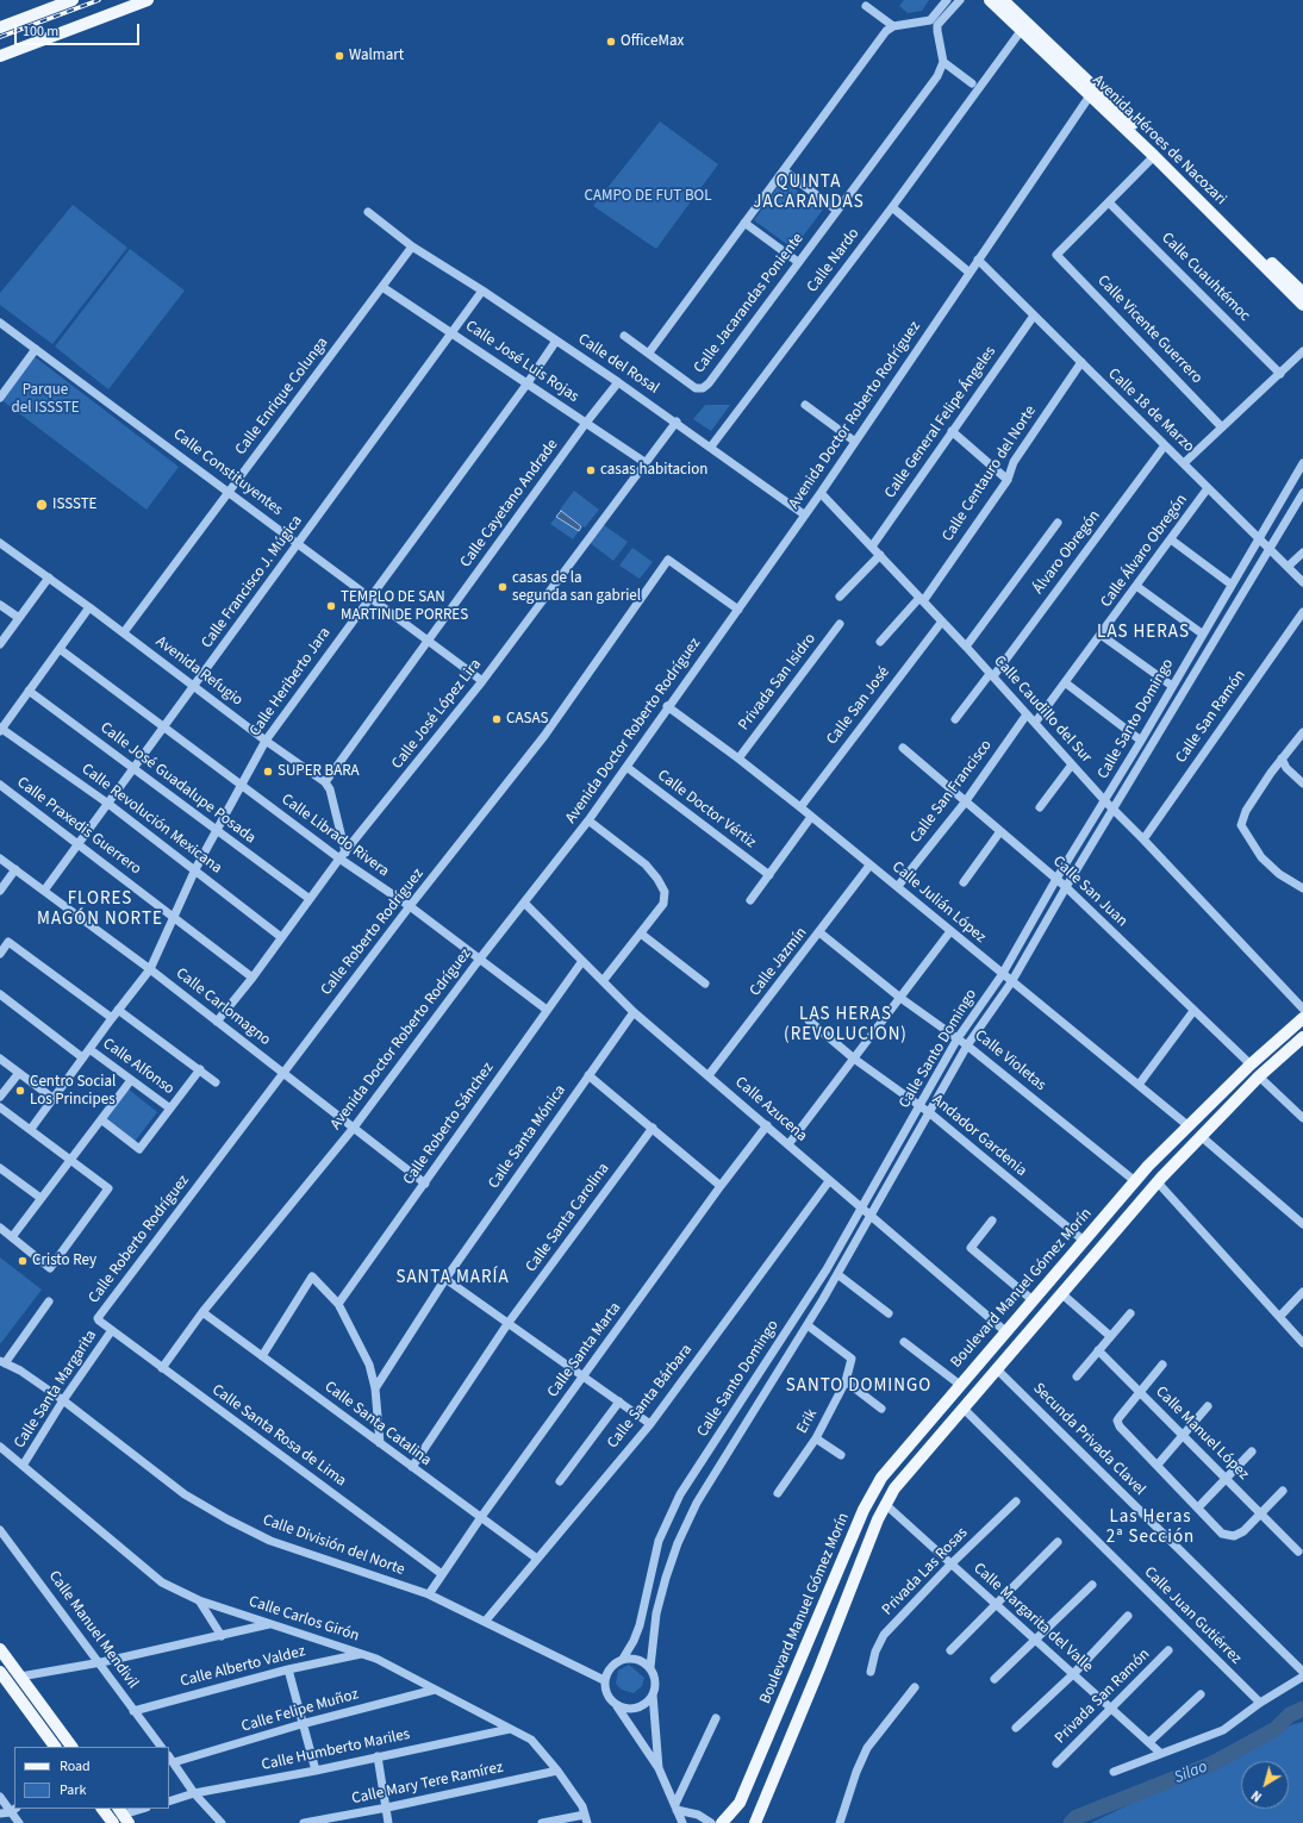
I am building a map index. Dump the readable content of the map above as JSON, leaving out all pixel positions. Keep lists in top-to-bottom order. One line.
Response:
{"streets":{"main road":["Avenida Héroes de Nacozari","Boulevard Manuel Gómez Morín"],"street":["Calle Nardo","Calle Cuauhtémoc","Calle Jacarandas Poniente","Calle Vicente Guerrero","Calle José Luis Rojas","Calle del Rosal","Calle Enrique Colunga","Calle 18 de Marzo","Avenida Doctor Roberto Rodríguez","Calle General Felipe Ángeles","Calle Constituyentes","Calle Centauro del Norte","Calle Cayetano Andrade","Calle Álvaro Obregón","Álvaro Obregón","Calle Francisco J. Múgica","Avenida Refugio","Calle Heriberto Jara","Privada San Isidro","Calle San José","Calle Caudillo del Sur","Calle José López Lira","Calle San Ramón","Calle Santo Domingo","Calle José Guadalupe Posada","Calle San Francisco","Calle Doctor Vértiz","Calle Revolución Mexicana","Calle Praxedis Guerrero","Calle Librado Rivera","Calle San Juan","Calle Julián López","Calle Roberto Rodríguez","Calle Jazmín","Calle Carlomagno","Calle Violetas","Calle Alfonso","Calle Azucena","Calle Roberto Sánchez","Andador Gardenia","Calle Santa Mónica","Calle Santa Carolina","Calle Santa Marta","Calle Santa Margarita","Calle Santa Bárbara","Erik","Calle Santa Catalina","Calle Manuel López","Calle Santa Rosa de Lima","Secunda Privada Clavel","Calle División del Norte","Privada Las Rosas","Calle Juan Gutiérrez","Calle Margarita del Valle","Calle Carlos Girón","Calle Manuel Mendivil","Calle Alberto Valdez","Privada San Ramón","Calle Felipe Muñoz","Calle Humberto Mariles","Calle Mary Tere Ramírez"]},"crossings":[["Avenida Héroes de Nacozari","Calle Nardo"],["Avenida Héroes de Nacozari","Avenida Doctor Roberto Rodríguez"],["Calle Nardo","Calle del Rosal"],["Calle Cuauhtémoc","Calle Vicente Guerrero"],["Calle José Luis Rojas","Calle Enrique Colunga"],["Calle José Luis Rojas","Calle Cayetano Andrade"],["Calle José Luis Rojas","Calle Francisco J. Múgica"],["Calle José Luis Rojas","Calle Heriberto Jara"],["Calle José Luis Rojas","Calle José López Lira"],["Calle del Rosal","Calle Enrique Colunga"],["Calle del Rosal","Avenida Doctor Roberto Rodríguez"],["Calle del Rosal","Calle Cayetano Andrade"],["Calle del Rosal","Calle Francisco J. Múgica"],["Calle del Rosal","Calle Heriberto Jara"],["Calle del Rosal","Calle José López Lira"],["Calle Enrique Colunga","Calle Constituyentes"],["Calle Enrique Colunga","Avenida Refugio"],["Calle 18 de Marzo","Avenida Doctor Roberto Rodríguez"],["Calle 18 de Marzo","Calle General Felipe Ángeles"],["Calle 18 de Marzo","Calle Centauro del Norte"],["Calle 18 de Marzo","Calle Álvaro Obregón"],["Calle 18 de Marzo","Álvaro Obregón"],["Calle 18 de Marzo","Calle Santo Domingo"],["Avenida Doctor Roberto Rodríguez","Calle Caudillo del Sur"],["Avenida Doctor Roberto Rodríguez","Calle Doctor Vértiz"],["Avenida Doctor Roberto Rodríguez","Calle Librado Rivera"],["Avenida Doctor Roberto Rodríguez","Calle Julián López"],["Avenida Doctor Roberto Rodríguez","Calle Roberto Rodríguez"],["Avenida Doctor Roberto Rodríguez","Calle Carlomagno"],["Avenida Doctor Roberto Rodríguez","Calle Azucena"],["Avenida Doctor Roberto Rodríguez","Calle Santa Catalina"],["Avenida Doctor Roberto Rodríguez","Calle Santa Rosa de Lima"],["Calle General Felipe Ángeles","Calle Caudillo del Sur"],["Calle Constituyentes","Calle Cayetano Andrade"],["Calle Constituyentes","Calle Francisco J. Múgica"],["Calle Constituyentes","Calle Heriberto Jara"],["Calle Constituyentes","Calle José López Lira"],["Calle Centauro del Norte","Calle Caudillo del Sur"],["Calle Cayetano Andrade","Avenida Refugio"],["Calle Álvaro Obregón","Calle Caudillo del Sur"],["Álvaro Obregón","Calle Caudillo del Sur"],["Calle Francisco J. Múgica","Avenida Refugio"],["Calle Francisco J. Múgica","Calle José Guadalupe Posada"],["Calle Francisco J. Múgica","Calle Revolución Mexicana"],["Calle Francisco J. Múgica","Calle Praxedis Guerrero"],["Calle Francisco J. Múgica","Calle Librado Rivera"],["Calle Francisco J. Múgica","Calle Carlomagno"],["Avenida Refugio","Calle Heriberto Jara"],["Calle Heriberto Jara","Calle José Guadalupe Posada"],["Calle Heriberto Jara","Calle Revolución Mexicana"],["Calle Heriberto Jara","Calle Praxedis Guerrero"],["Calle Heriberto Jara","Calle Librado Rivera"],["Calle Heriberto Jara","Calle Carlomagno"],["Calle Heriberto Jara","Calle Alfonso"],["Privada San Isidro","Calle Julián López"],["Calle San José","Calle Caudillo del Sur"],["Calle San José","Calle Julián López"],["Calle Caudillo del Sur","Calle San Ramón"],["Calle Caudillo del Sur","Calle Santo Domingo"],["Calle Caudillo del Sur","Calle San Francisco"],["Calle José López Lira","Calle José Guadalupe Posada"],["Calle José López Lira","Calle Revolución Mexicana"],["Calle José López Lira","Calle Praxedis Guerrero"],["Calle José López Lira","Calle Librado Rivera"],["Calle José López Lira","Calle Carlomagno"],["Calle Santo Domingo","Calle San Juan"],["Calle Santo Domingo","Calle Julián López"],["Calle Santo Domingo","Calle Violetas"],["Calle Santo Domingo","Calle Azucena"],["Calle Santo Domingo","Andador Gardenia"],["Calle Santo Domingo","Erik"],["Calle Santo Domingo","Calle División del Norte"],["Calle San Francisco","Calle San Juan"],["Calle San Francisco","Calle Julián López"],["Calle Librado Rivera","Calle Roberto Rodríguez"],["Calle Librado Rivera","Calle Roberto Sánchez"],["Calle San Juan","Boulevard Manuel Gómez Morín"],["Calle Julián López","Calle Jazmín"],["Calle Julián López","Boulevard Manuel Gómez Morín"],["Calle Roberto Rodríguez","Calle Carlomagno"],["Calle Roberto Rodríguez","Calle Santa Rosa de Lima"],["Calle Jazmín","Calle Violetas"],["Calle Jazmín","Calle Azucena"],["Calle Carlomagno","Calle Roberto Sánchez"],["Calle Violetas","Boulevard Manuel Gómez Morín"],["Calle Azucena","Calle Roberto Sánchez"],["Calle Azucena","Calle Santa Mónica"],["Calle Azucena","Boulevard Manuel Gómez Morín"],["Calle Azucena","Calle Santa Marta"],["Calle Azucena","Calle Santa Bárbara"],["Andador Gardenia","Boulevard Manuel Gómez Morín"],["Calle Santa Carolina","Calle Santa Catalina"],["Boulevard Manuel Gómez Morín","Secunda Privada Clavel"],["Boulevard Manuel Gómez Morín","Calle Juan Gutiérrez"],["Boulevard Manuel Gómez Morín","Calle Margarita del Valle"],["Calle Santa Marta","Calle Santa Catalina"],["Calle Santa Marta","Calle Santa Rosa de Lima"],["Calle Santa Marta","Calle División del Norte"],["Calle Santa Margarita","Calle Santa Rosa de Lima"],["Calle Santa Margarita","Calle División del Norte"],["Calle Santa Margarita","Calle Carlos Girón"],["Calle Santa Bárbara","Calle Santa Catalina"],["Calle Santa Bárbara","Calle División del Norte"],["Privada Las Rosas","Calle Margarita del Valle"],["Calle Margarita del Valle","Privada San Ramón"],["Calle Carlos Girón","Calle Alberto Valdez"],["Calle Carlos Girón","Calle Felipe Muñoz"],["Calle Carlos Girón","Calle Humberto Mariles"],["Calle Carlos Girón","Calle Mary Tere Ramírez"],["Calle Manuel Mendivil","Calle Alberto Valdez"]],"districts":["QUINTA JACARANDAS","LAS HERAS","FLORES MAGÓN NORTE","LAS HERAS (REVOLUCION)","SANTA MARÍA","SANTO DOMINGO","Las Heras 2ª Sección"],"water":["Silao"],"parks":["CAMPO DE FUT BOL","Parque del ISSSTE"],"places":["OfficeMax","Walmart","casas habitacion","ISSSTE","casas de la segunda san gabriel","TEMPLO DE SAN MARTIN DE PORRES","CASAS","SUPER BARA","Centro Social Los Principes","Cristo Rey"],"legend":["Road","Park"],"scale_bar":"100 m","north":"bottom left"}
